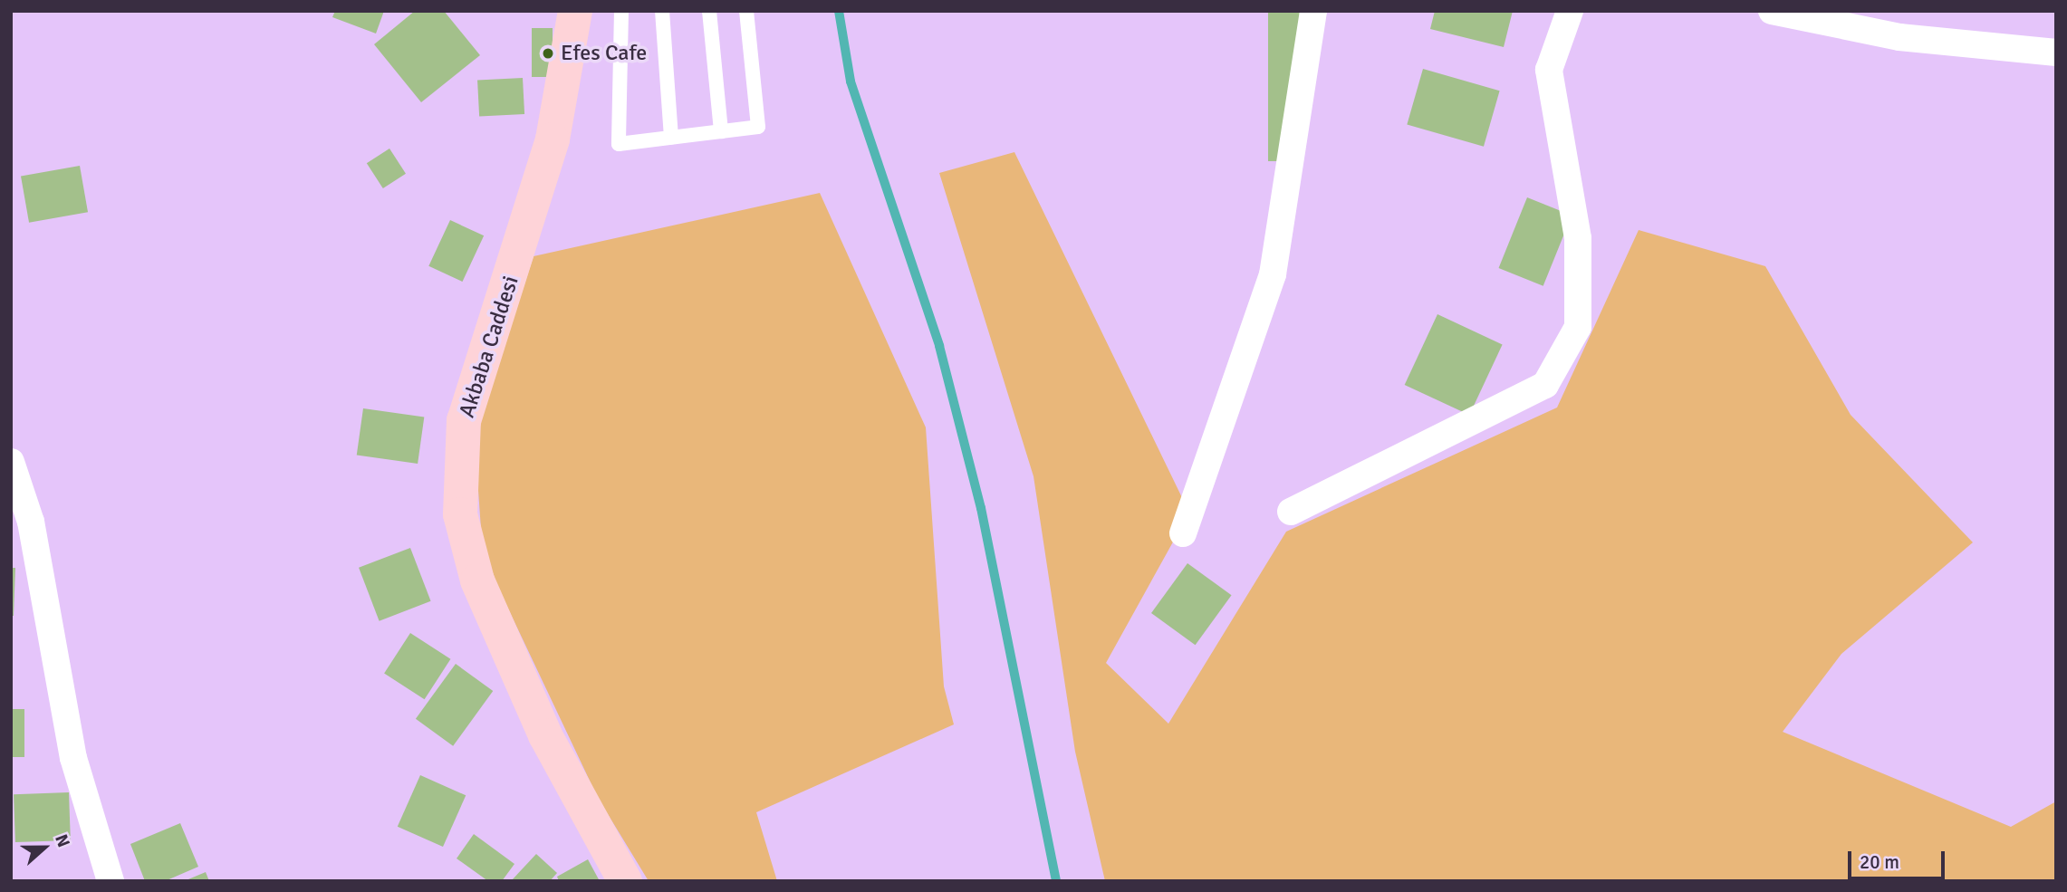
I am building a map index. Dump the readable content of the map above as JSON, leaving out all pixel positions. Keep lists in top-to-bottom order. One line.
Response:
{"streets":{"main road":["Akbaba Caddesi"]},"places":["Efes Cafe"],"scale_bar":"20 m","north":"right"}
